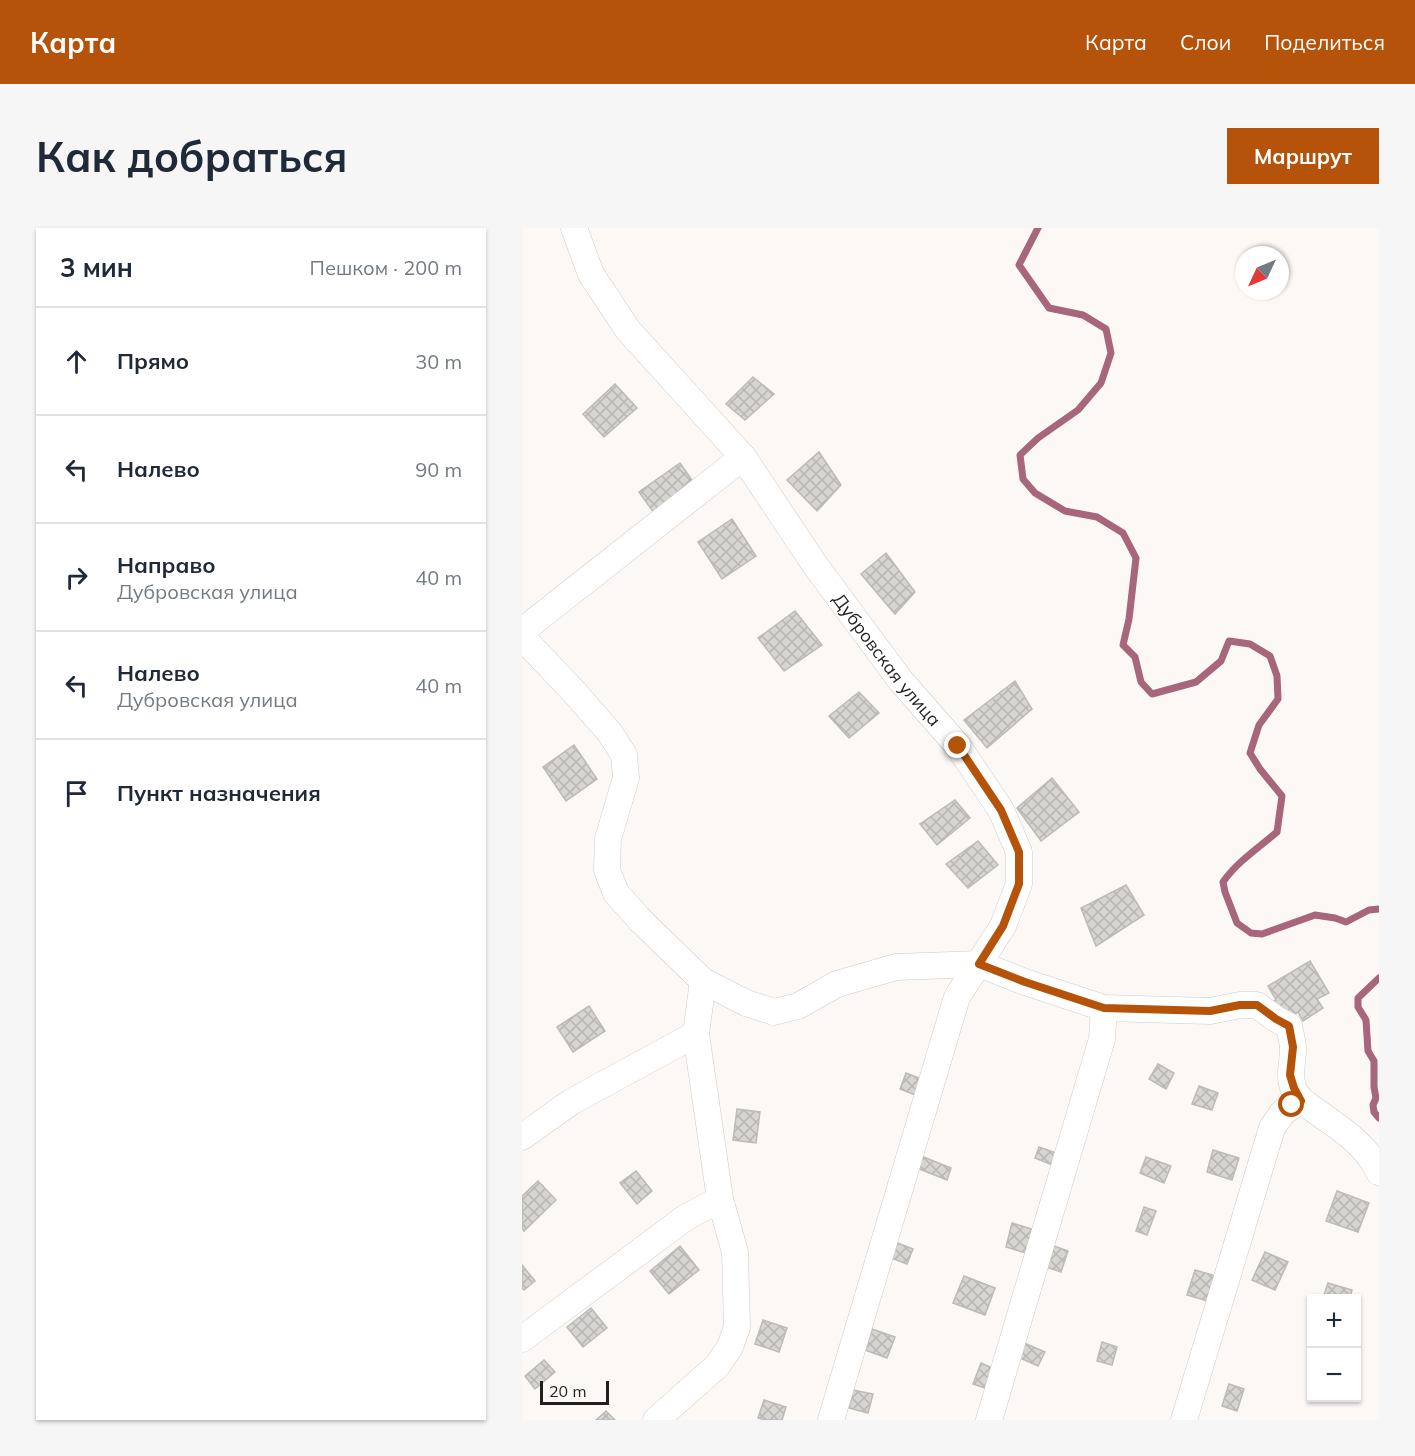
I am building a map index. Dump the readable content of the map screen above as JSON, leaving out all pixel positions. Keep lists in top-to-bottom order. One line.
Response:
{"streets":{"street":["Дубровская улица"]},"scale_bar":"20 m","north":"bottom left","page":{"header":"Карта","nav":["Карта","Слои","Поделиться"],"buttons":"Маршрут","title":"Как добраться","heading":["3 мин","Пешком · 200 m"],"list":[["Прямо","30 m"],["Налево","90 m"],["Направо","Дубровская улица","40 m"],["Налево","Дубровская улица","40 m"],"Пункт назначения"],"map_buttons":["+","−"],"scale":"20 m"}}
